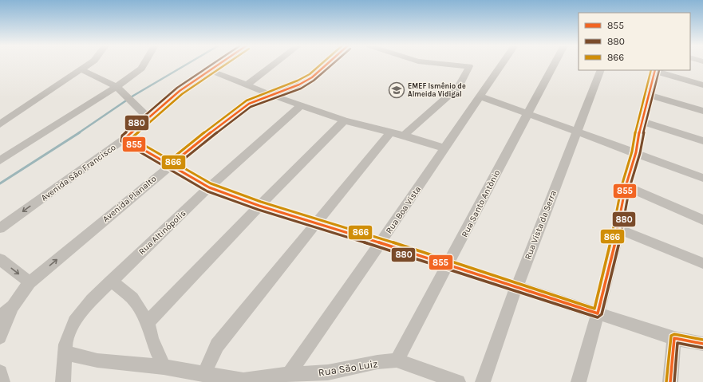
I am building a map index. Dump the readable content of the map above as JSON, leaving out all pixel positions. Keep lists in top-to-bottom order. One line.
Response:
{"streets":{"street":["Avenida São Francisco","Avenida Planalto","Rua Santo Antônio","Rua Boa Vista","Rua Vista da Serra","Rua Altinópolis","Rua São Luiz"]},"crossings":[["Rua Santo Antônio","Rua São Luiz"],["Rua Boa Vista","Rua São Luiz"],["Rua Altinópolis","Rua São Luiz"]],"places":{"school or university":["EMEF Ismênio de Almeida Vidigal"]},"lines":["transit line 855","transit line 880","transit line 866"],"legend":["855","880","866"]}
